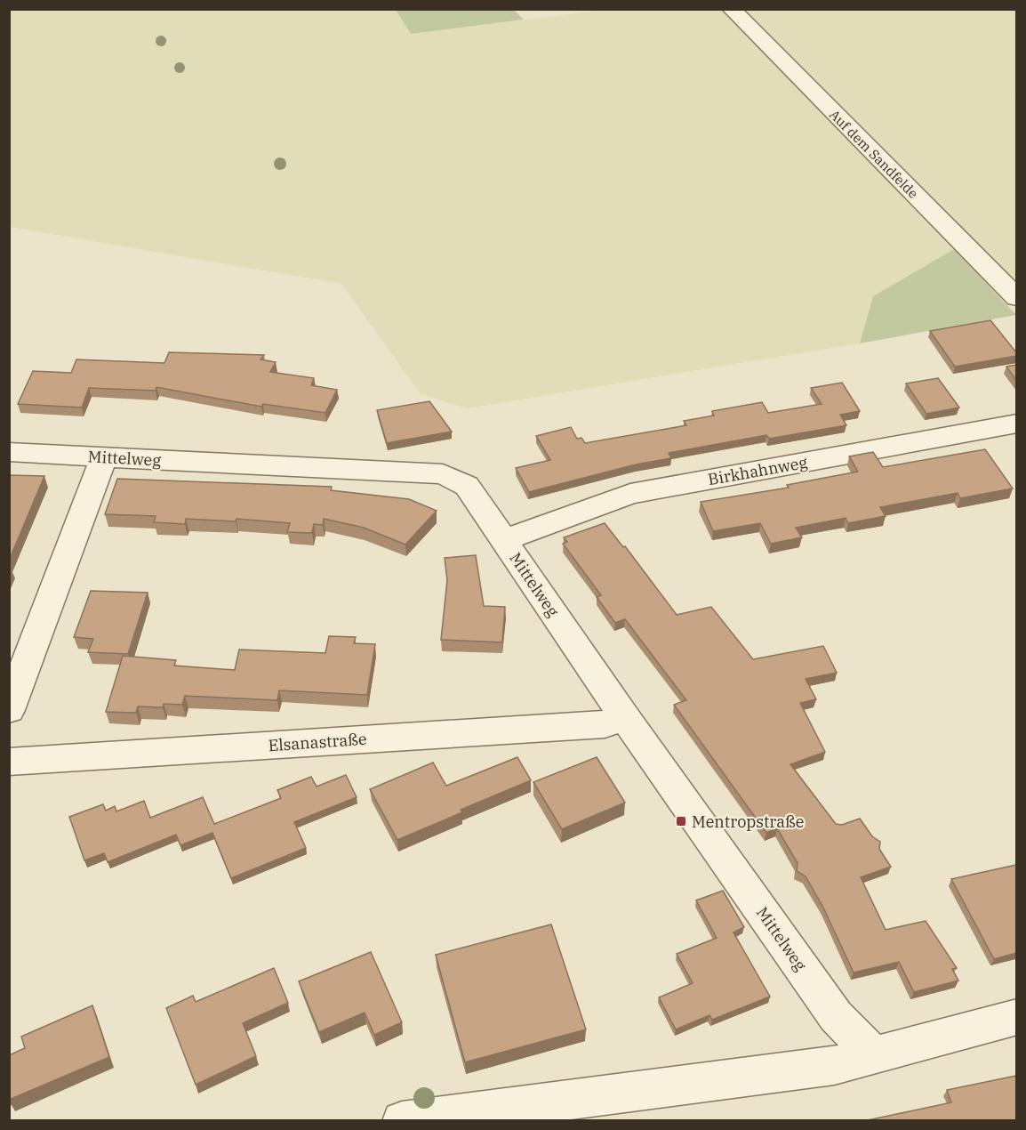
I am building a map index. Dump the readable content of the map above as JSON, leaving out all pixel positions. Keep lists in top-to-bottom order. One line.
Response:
{"streets":{"street":["Auf dem Sandfelde","Mittelweg","Birkhahnweg","Elsanastraße"]},"crossings":[["Mittelweg","Birkhahnweg"],["Mittelweg","Elsanastraße"]],"places":{"transit":["Mentropstraße"]}}
